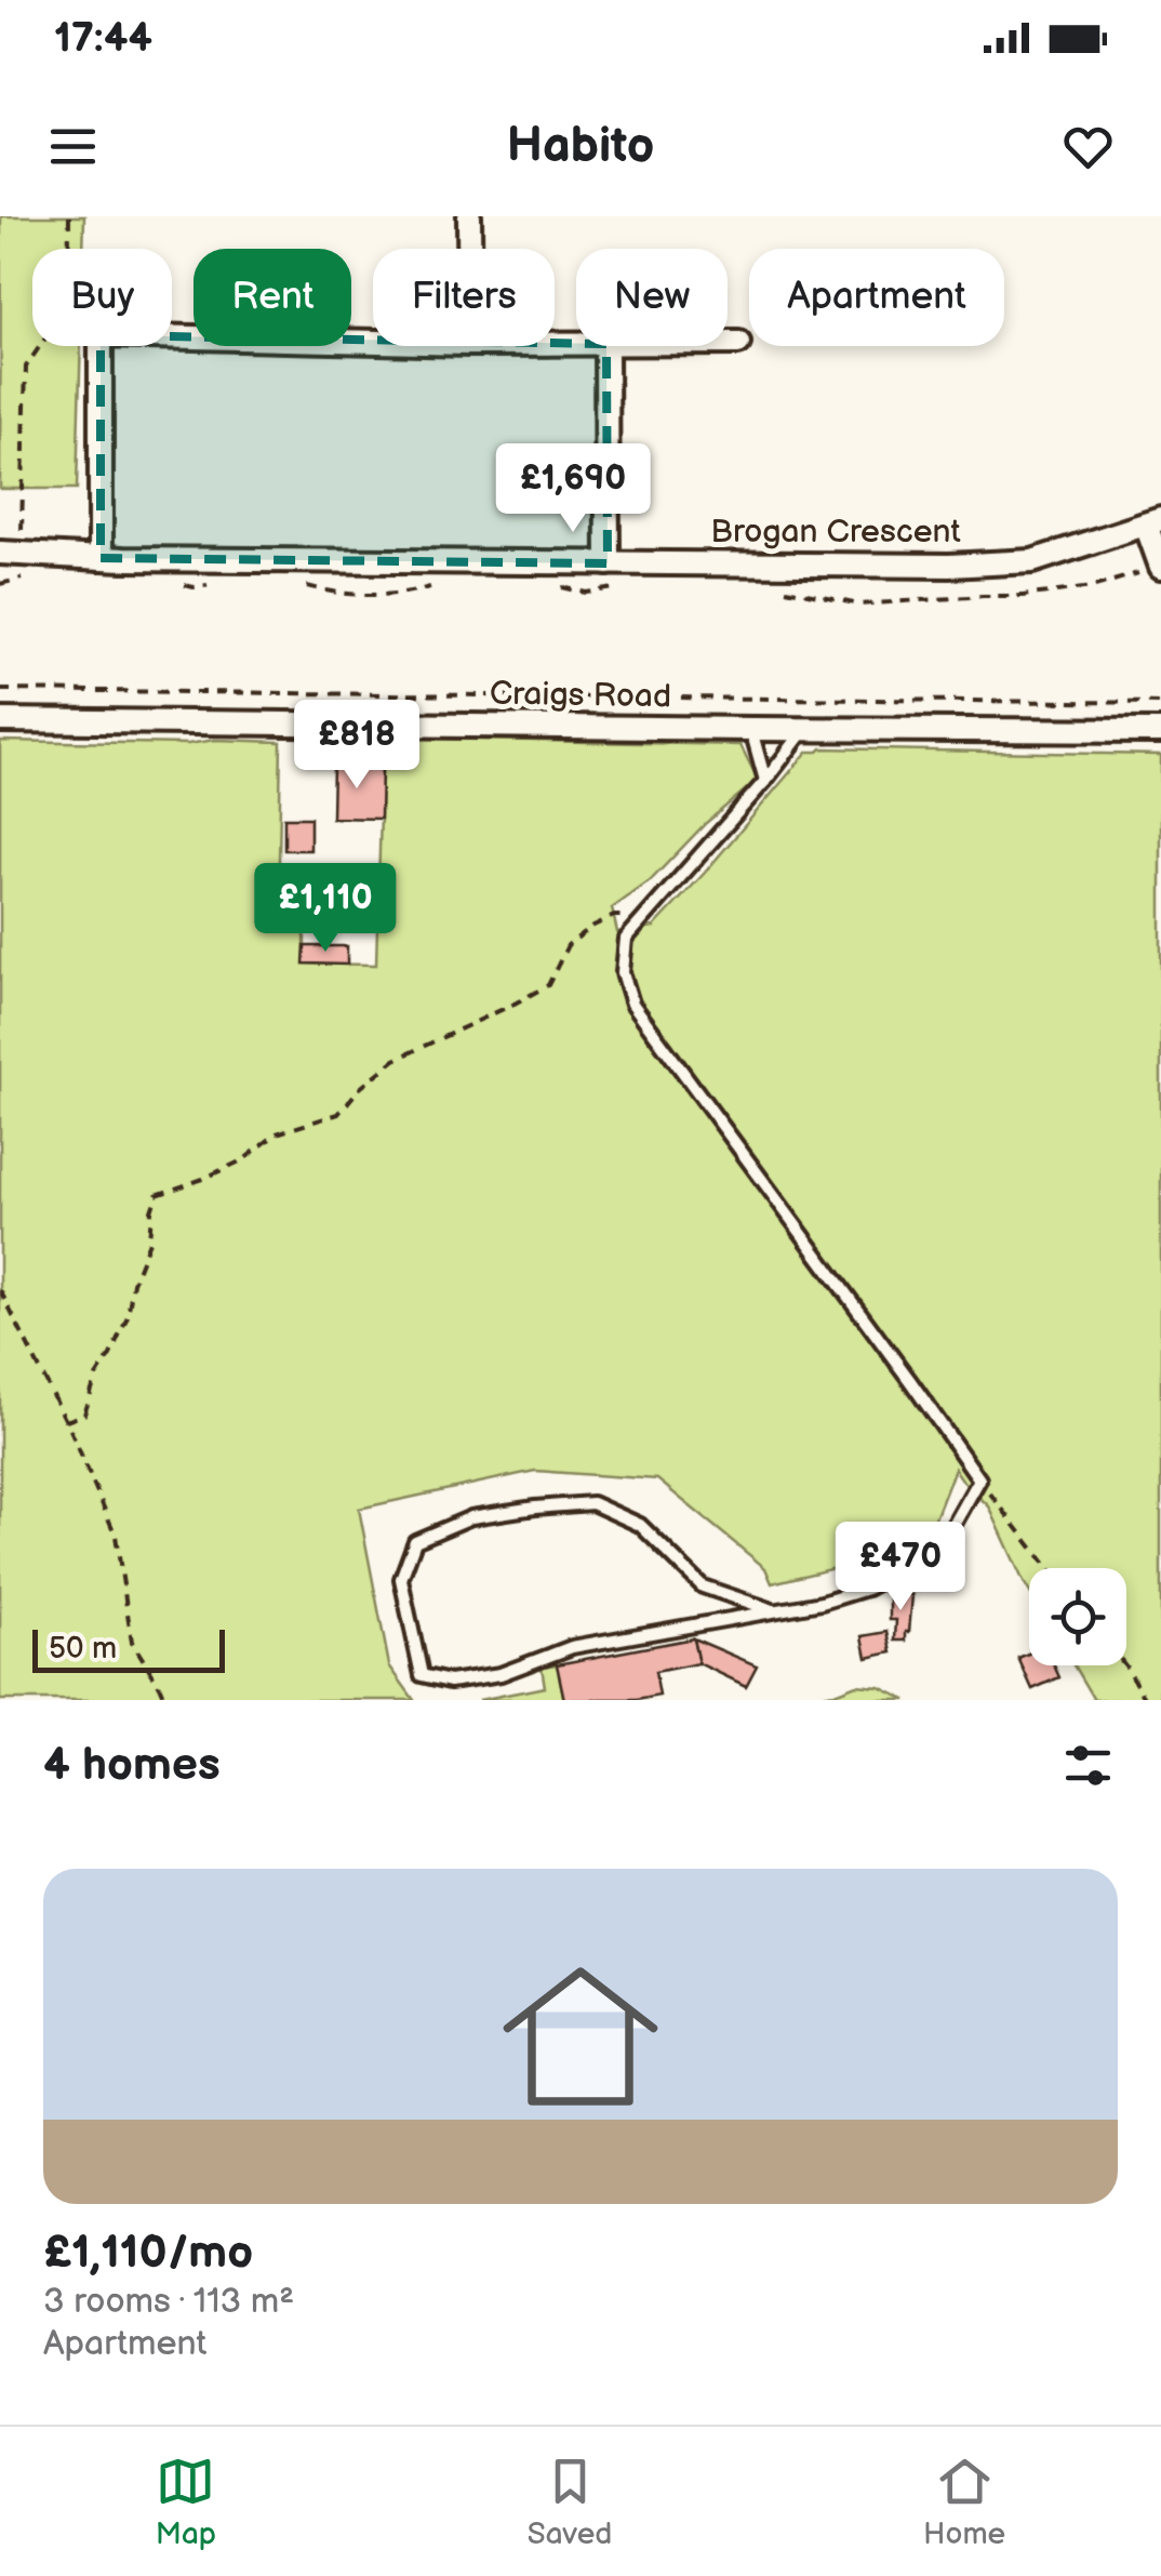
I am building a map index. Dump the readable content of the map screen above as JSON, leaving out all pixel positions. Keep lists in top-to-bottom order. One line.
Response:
{"streets":{"street":["Brogan Crescent","Craigs Road"]},"scale_bar":"50 m","page":{"status":"17:44","header":"Habito","chip":["Buy","Rent","Filters","New","Apartment"],"price":["£1,690","£818","£1,110","£470"],"scale":"50 m","heading":"4 homes","list":[{"name":"£1,110/mo","note":"3 rooms · 113 m² · Apartment"}],"tabs":["Map","Saved","Home"]}}
